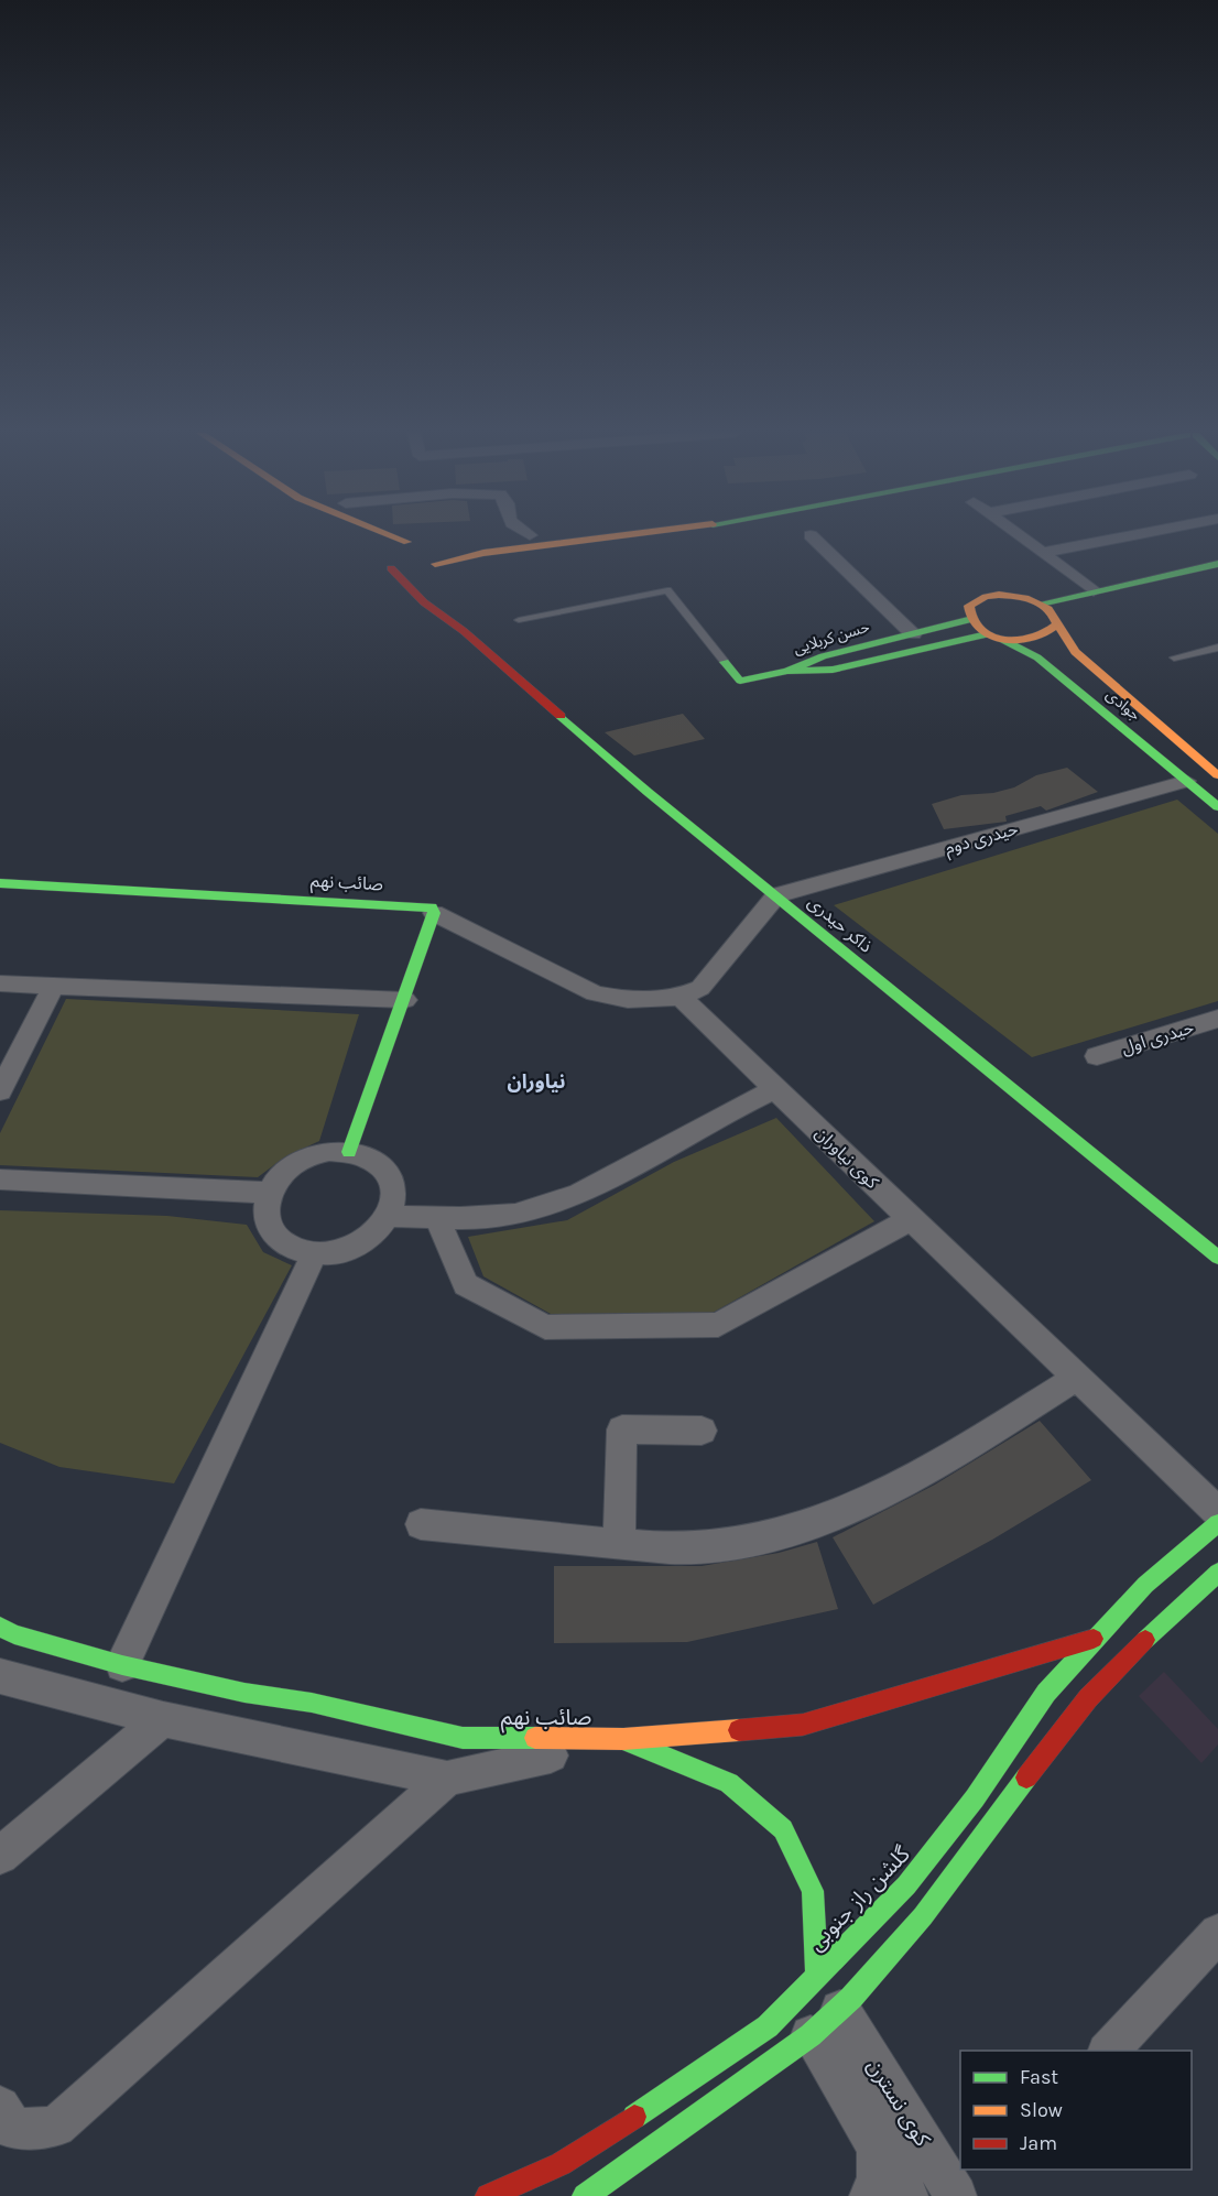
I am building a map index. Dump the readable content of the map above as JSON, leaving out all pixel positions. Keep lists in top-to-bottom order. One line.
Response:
{"streets":{"street":["حسن کربلایی","جوادی","حیدری دوم","صائب نهم","ذاکر حیدری","حیدری اول","کوی نیاوران","گلشن راز جنوبی","کوی نسترن"]},"crossings":[["حسن کربلایی","جوادی"],["جوادی","حیدری دوم"],["حیدری دوم","ذاکر حیدری"],["صائب نهم","گلشن راز جنوبی"]],"districts":["نیاوران"],"legend":["Fast","Slow","Jam"]}
